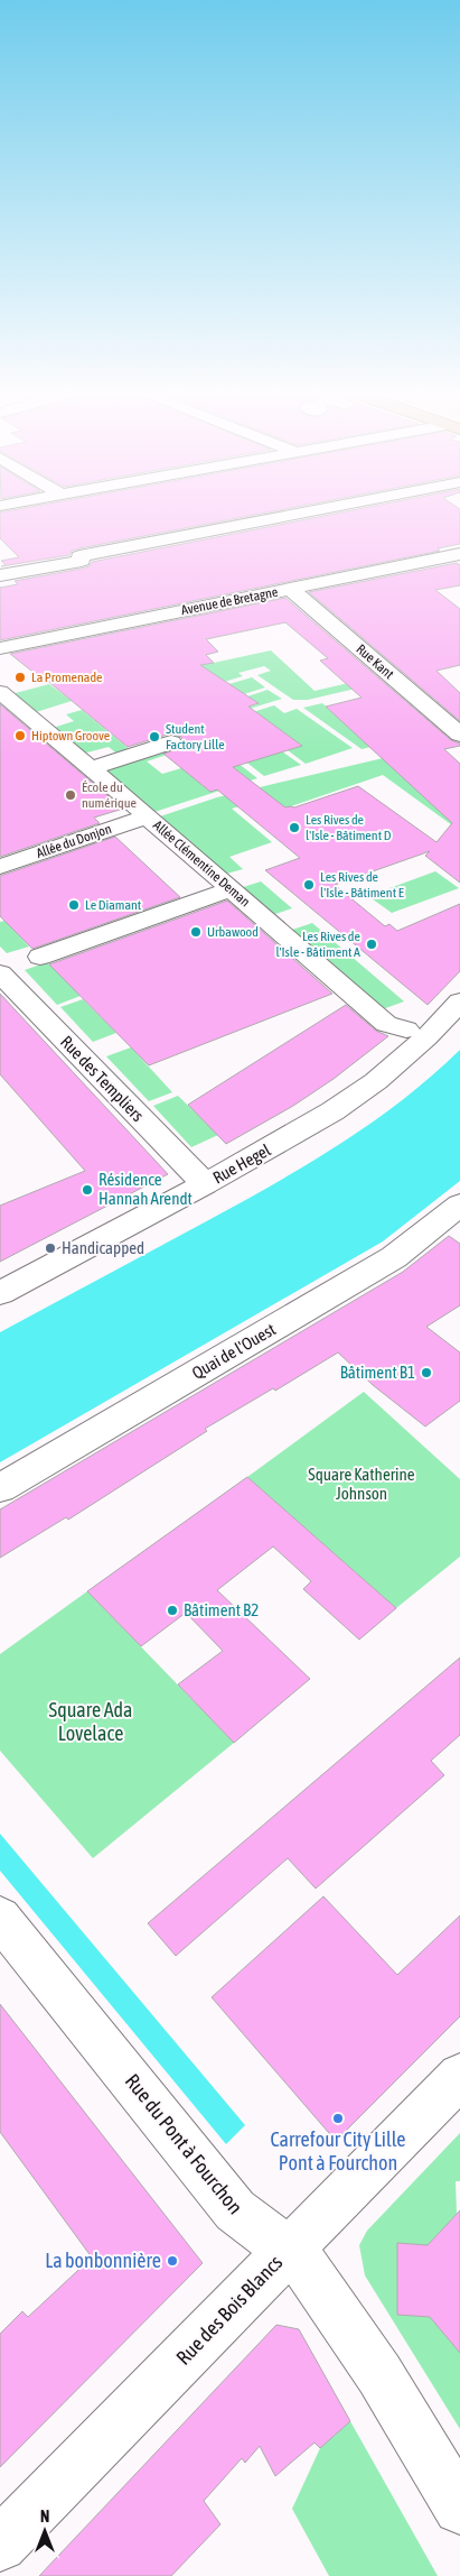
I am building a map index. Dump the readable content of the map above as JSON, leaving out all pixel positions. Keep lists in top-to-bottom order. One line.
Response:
{"streets":{"street":["Avenue de Bretagne","Rue Kant","Allée du Donjon","Allée Clémentine Deman","Rue des Templiers","Rue Hegel","Quai de l'Ouest","Rue du Pont à Fourchon","Rue des Bois Blancs"]},"crossings":[["Avenue de Bretagne","Rue Kant"],["Allée du Donjon","Allée Clémentine Deman"],["Rue des Templiers","Rue Hegel"],["Rue du Pont à Fourchon","Rue des Bois Blancs"]],"parks":["Square Katherine Johnson","Square Ada Lovelace"],"places":["La Promenade","Hiptown Groove","Student Factory Lille","École du numérique","Les Rives de l'Isle - Bâtiment D","Les Rives de l'Isle - Bâtiment E","Le Diamant","Urbawood","Les Rives de l'Isle - Bâtiment A","Résidence Hannah Arendt","Handicapped","Bâtiment B1","Bâtiment B2","Carrefour City Lille Pont à Fourchon","La bonbonnière"],"north":"top"}
